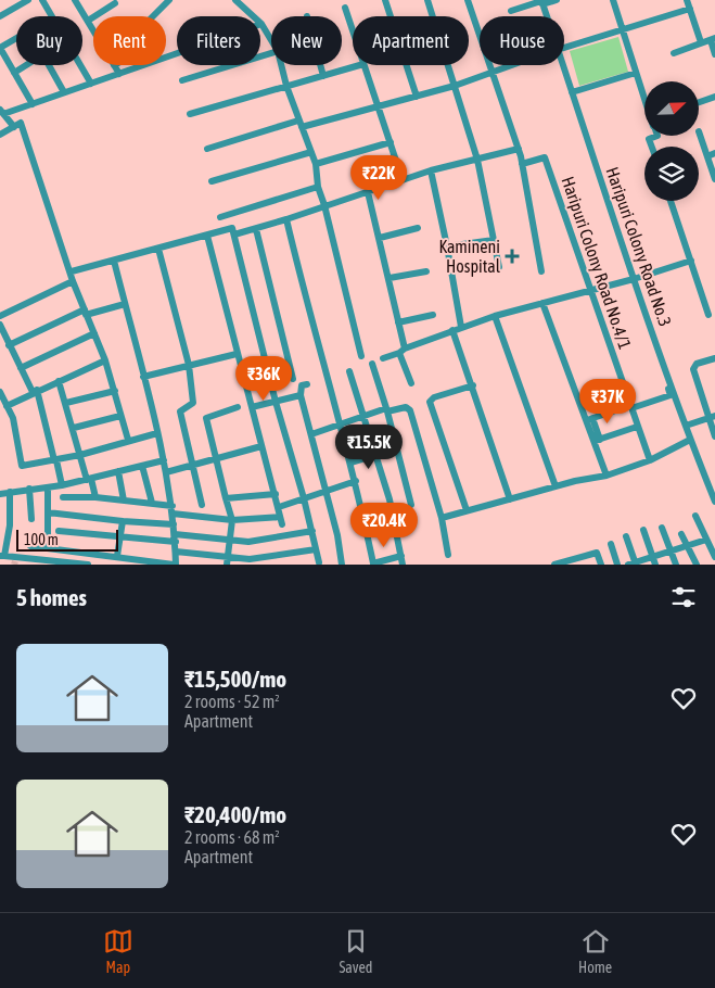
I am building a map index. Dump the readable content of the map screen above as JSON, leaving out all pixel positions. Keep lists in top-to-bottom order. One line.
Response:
{"streets":{"street":["Haripuri Colony Road No.3","Haripuri Colony Road No.4/1"]},"places":{"health":["Kamineni Hospital"]},"scale_bar":"100 m","north":"top right","page":{"chip":["Buy","Rent","Filters","New","Apartment","House"],"price":["₹22K","₹36K","₹37K","₹15.5K","₹20.4K"],"scale":"100 m","heading":"5 homes","list":[{"name":"₹15,500/mo","note":"2 rooms · 52 m² · Apartment"},{"name":"₹20,400/mo","note":"2 rooms · 68 m² · Apartment"}],"tabs":["Map","Saved","Home"]}}
